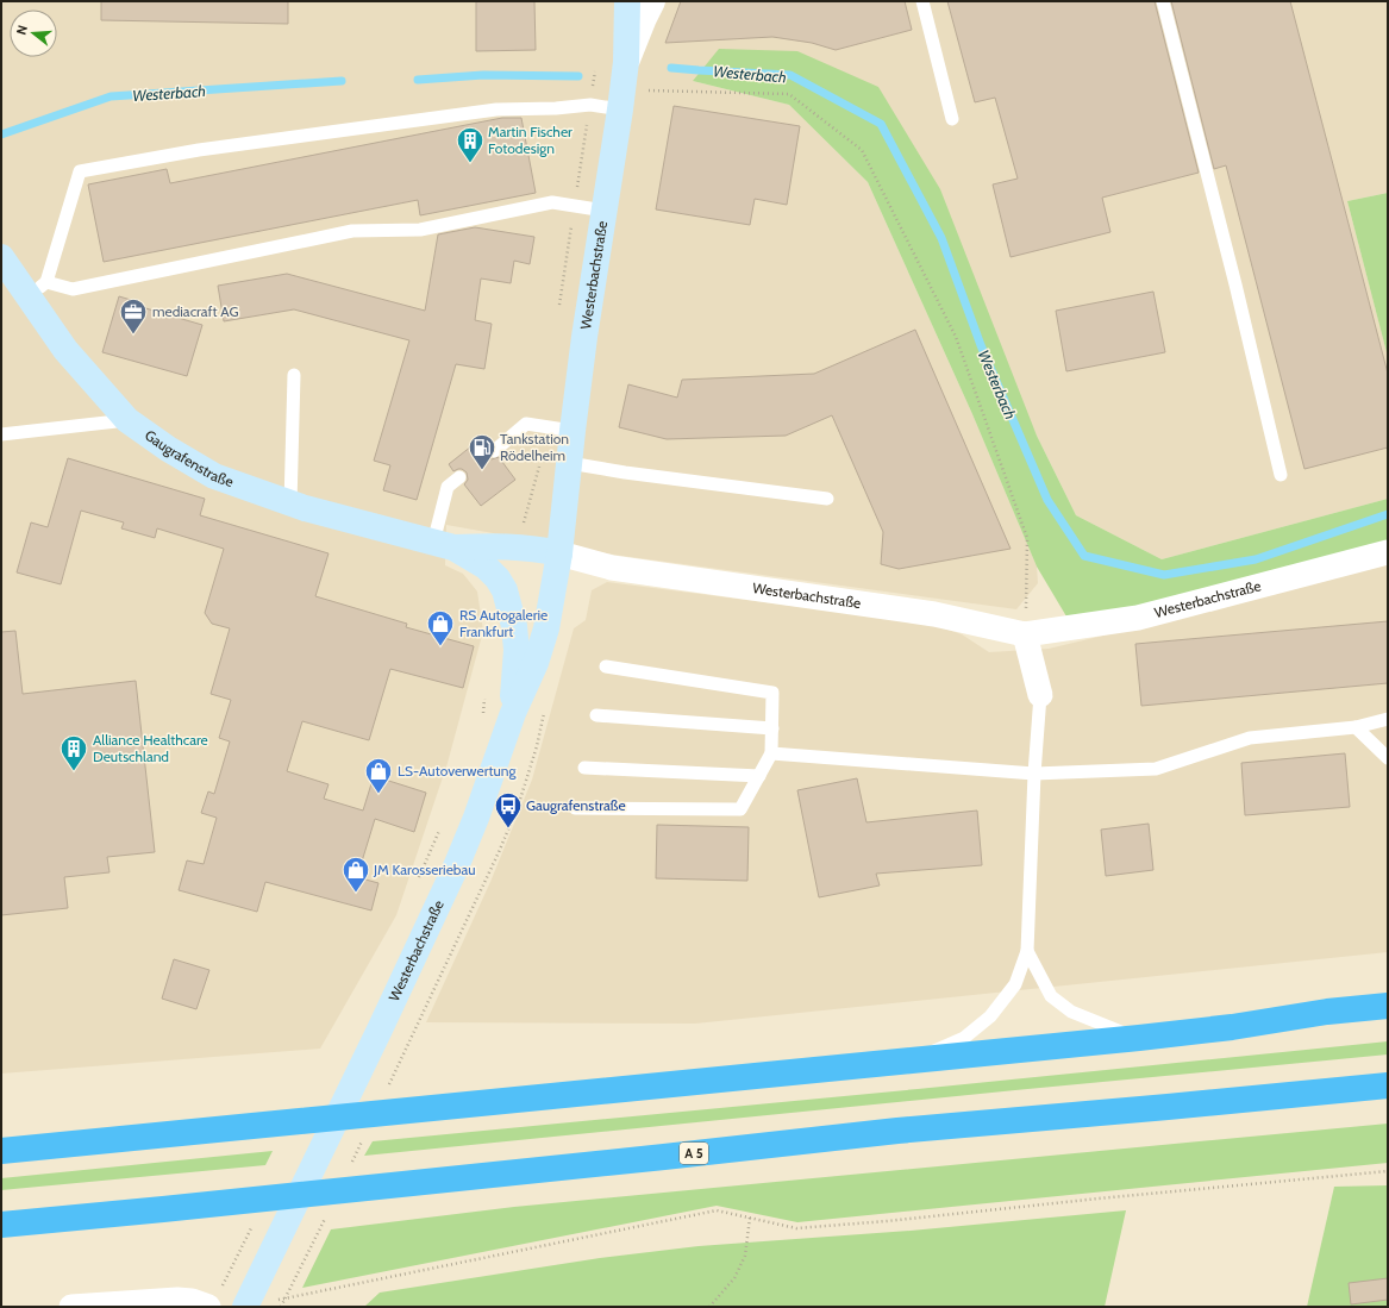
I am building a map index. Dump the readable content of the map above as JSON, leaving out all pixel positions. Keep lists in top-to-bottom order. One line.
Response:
{"streets":{"highway":["A 5"],"main road":["Westerbachstraße","Gaugrafenstraße"]},"crossings":[["Westerbachstraße","Gaugrafenstraße"]],"water":["Westerbach"],"places":{"building":["Martin Fischer Fotodesign","Alliance Healthcare Deutschland"],"office":["mediacraft AG"],"fuel station":["Tankstation Rödelheim"],"shop":["RS Autogalerie Frankfurt","LS-Autoverwertung","JM Karosseriebau"],"bus stop":["Gaugrafenstraße"]},"north":"left"}
